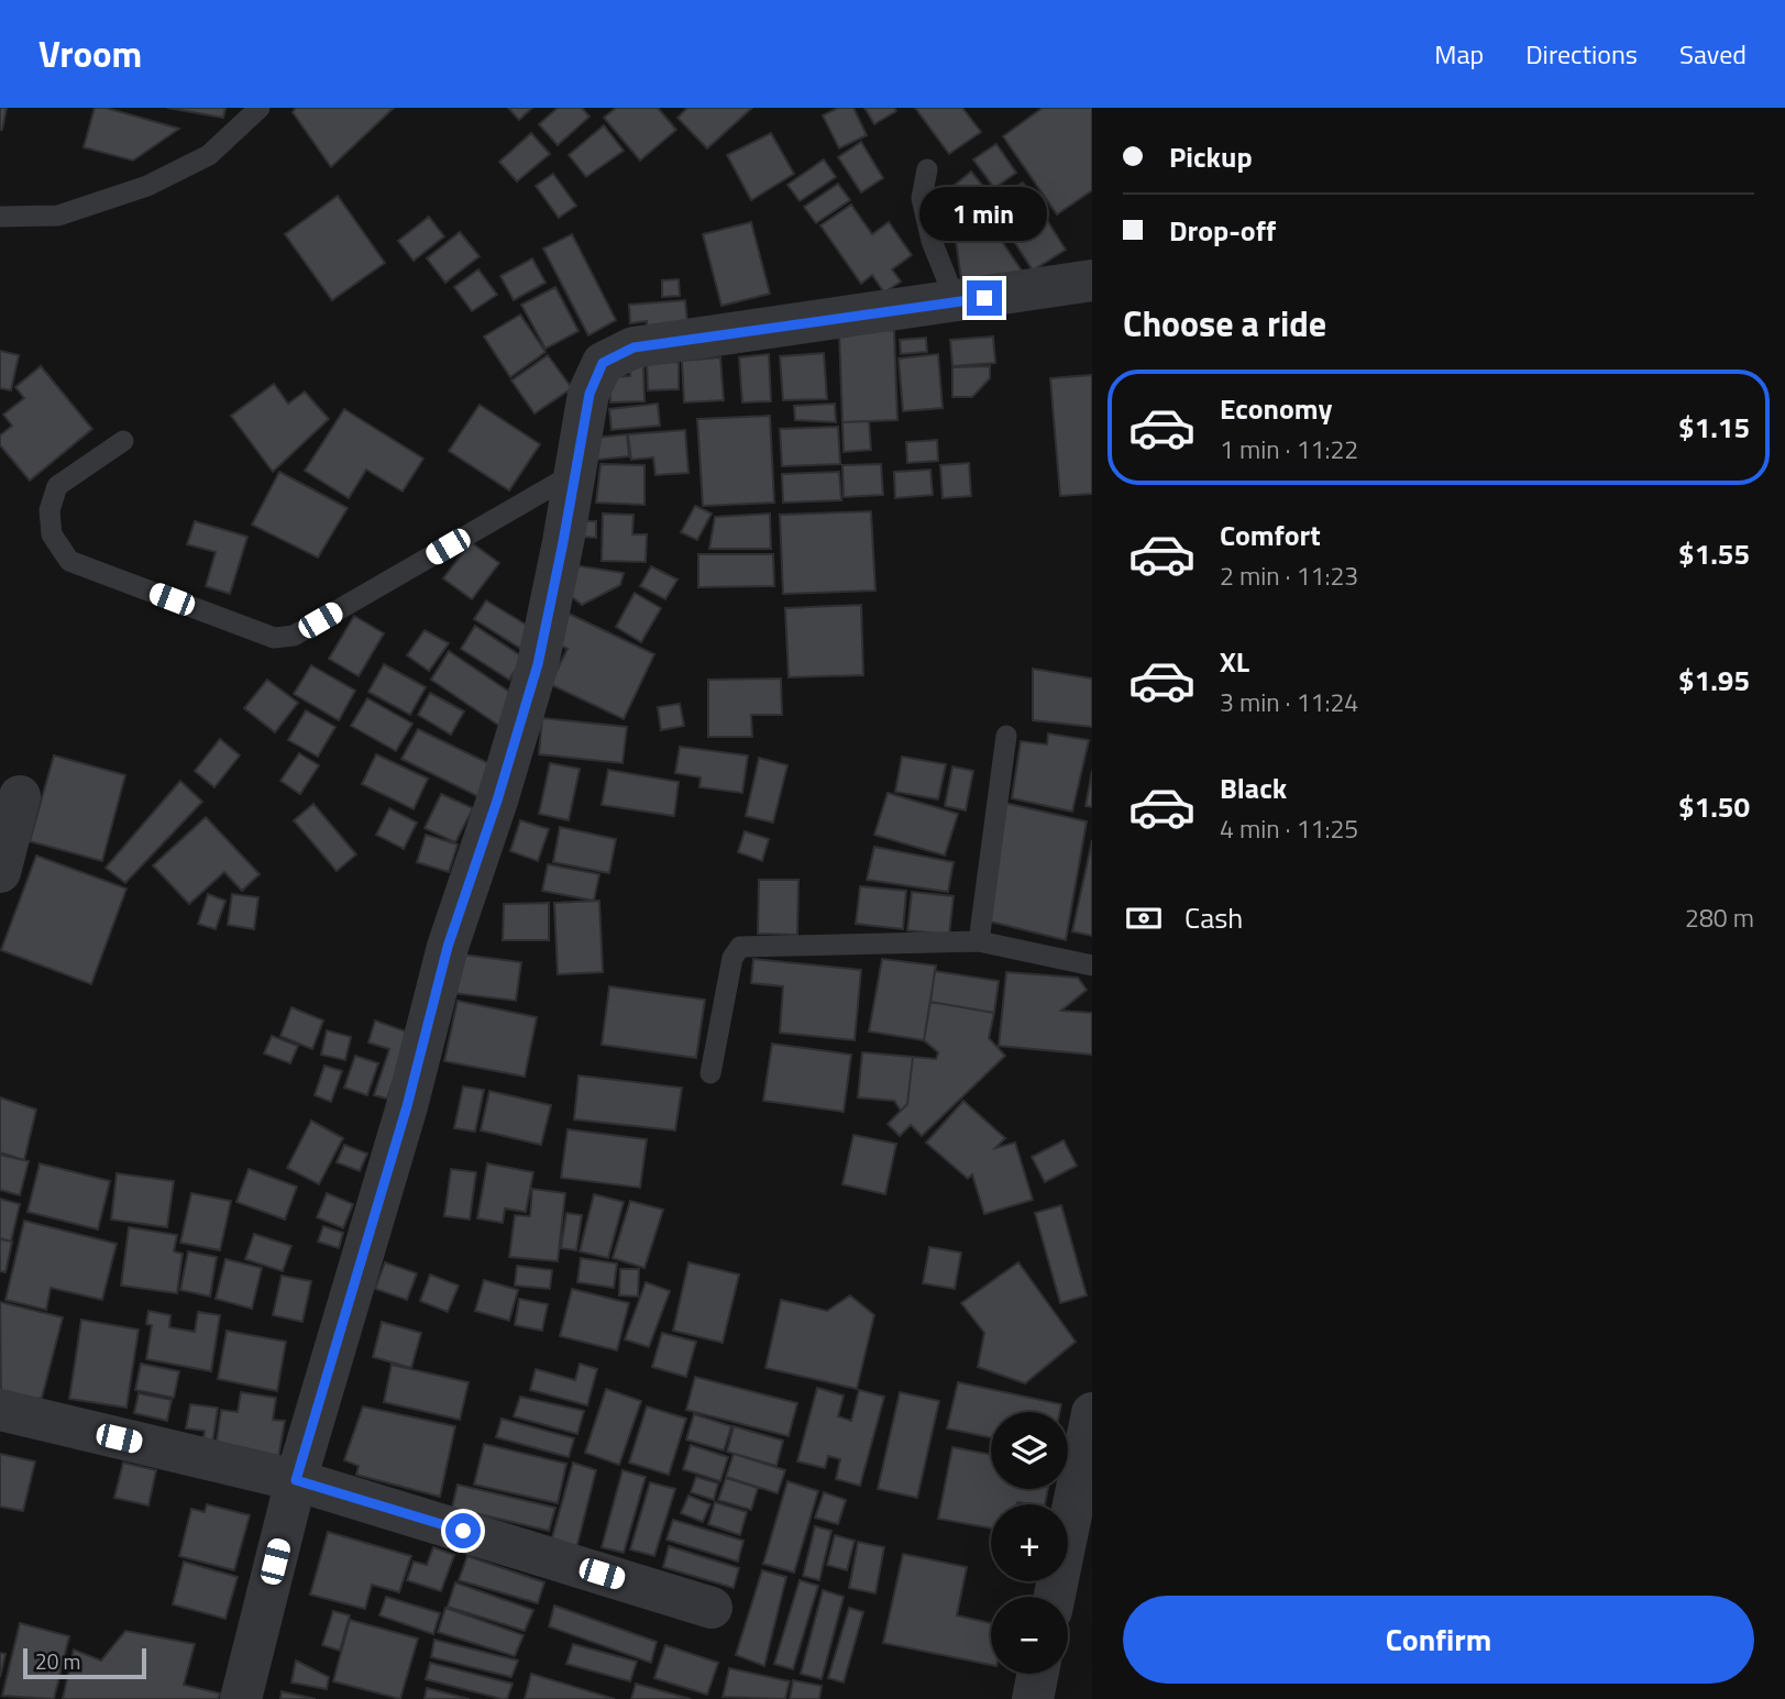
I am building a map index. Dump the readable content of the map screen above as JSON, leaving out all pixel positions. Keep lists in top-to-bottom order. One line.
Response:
{"scale_bar":"20 m","page":{"header":"Vroom","nav":["Map","Directions","Saved"],"banner":["Pickup","Drop-off"],"bubble":"1 min","heading":"Choose a ride","list":[{"name":"Economy","note":"1 min · 11:22","value":"$1.15"},{"name":"Comfort","note":"2 min · 11:23","value":"$1.55"},{"name":"XL","note":"3 min · 11:24","value":"$1.95"},{"name":"Black","note":"4 min · 11:25","value":"$1.50"}],"pay":["Cash","280 m"],"map_buttons":["+","−"],"buttons":"Confirm","scale":"20 m"}}
